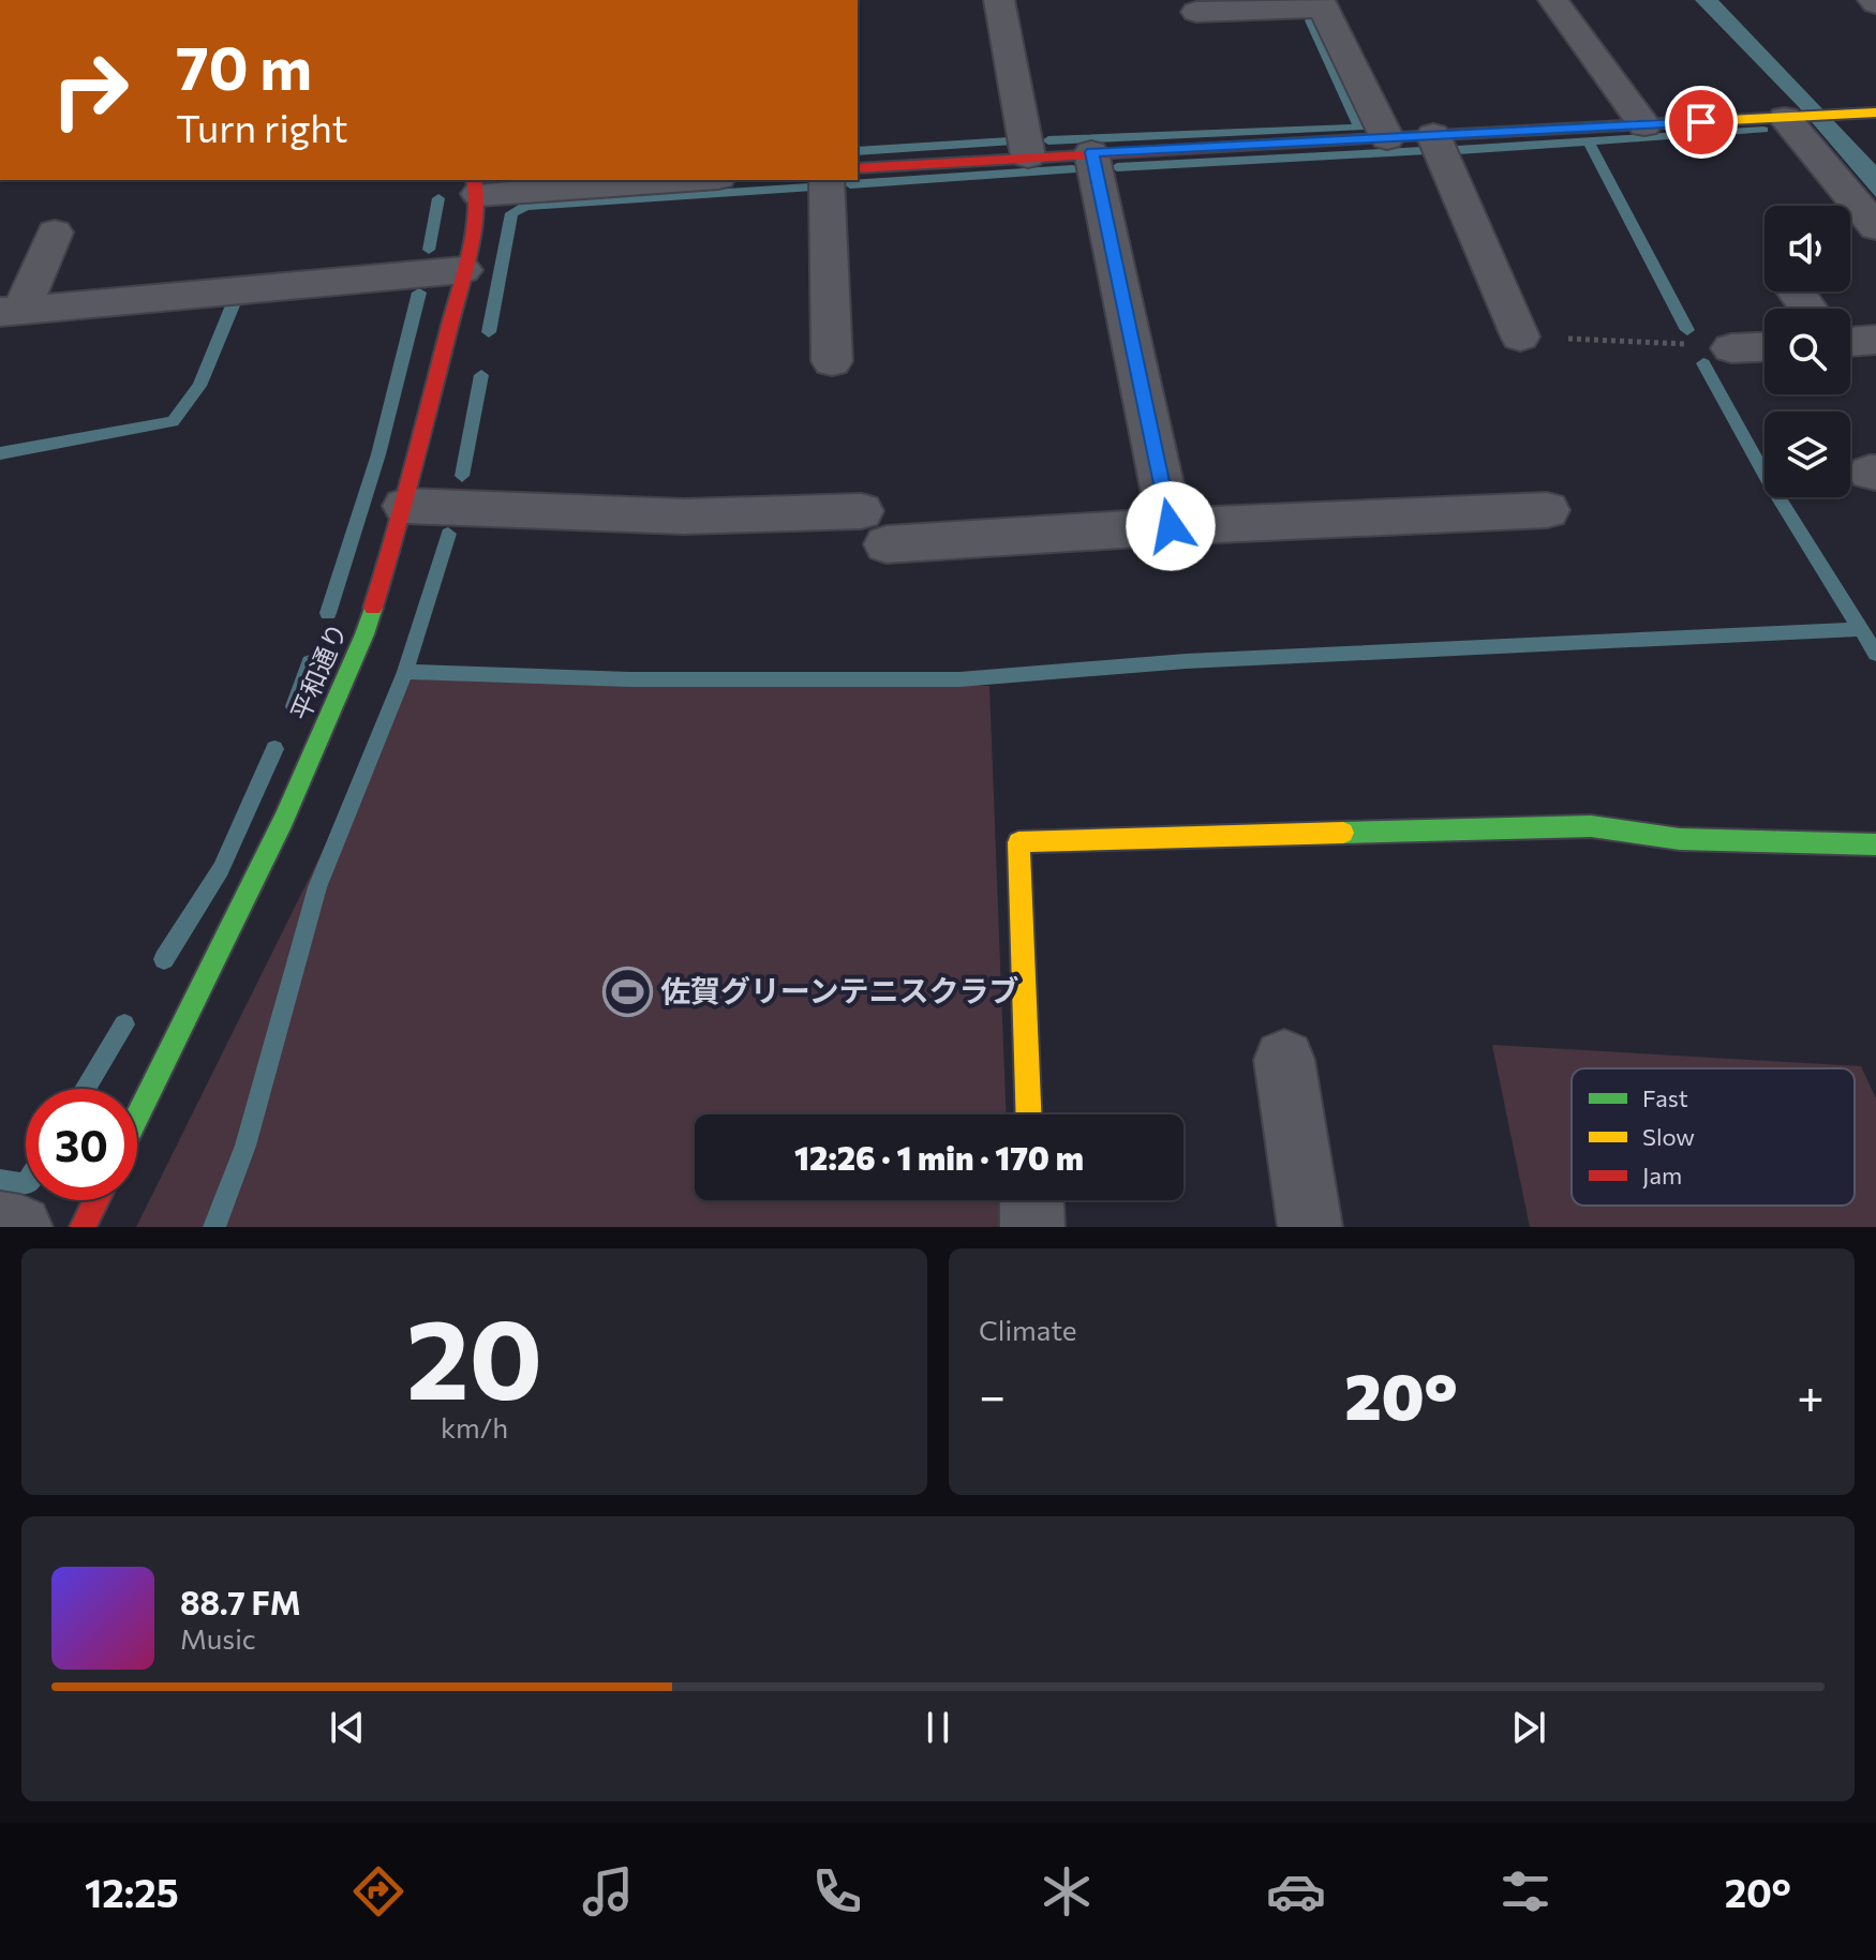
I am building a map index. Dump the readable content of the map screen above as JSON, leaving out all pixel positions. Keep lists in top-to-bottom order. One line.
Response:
{"streets":{"street":["平和通り"]},"places":{"sports":["佐賀グリーンテニスクラブ"]},"legend":["Fast","Slow","Jam"],"page":{"turn":["70 m","Turn right"],"limit":"30","trip":"12:26 · 1 min · 170 m","tile":[["20","km/h"],"Climate"],"heat":["−","20°","+"],"song":["88.7 FM","Music"],"tabs":["12:25","20°"]}}
